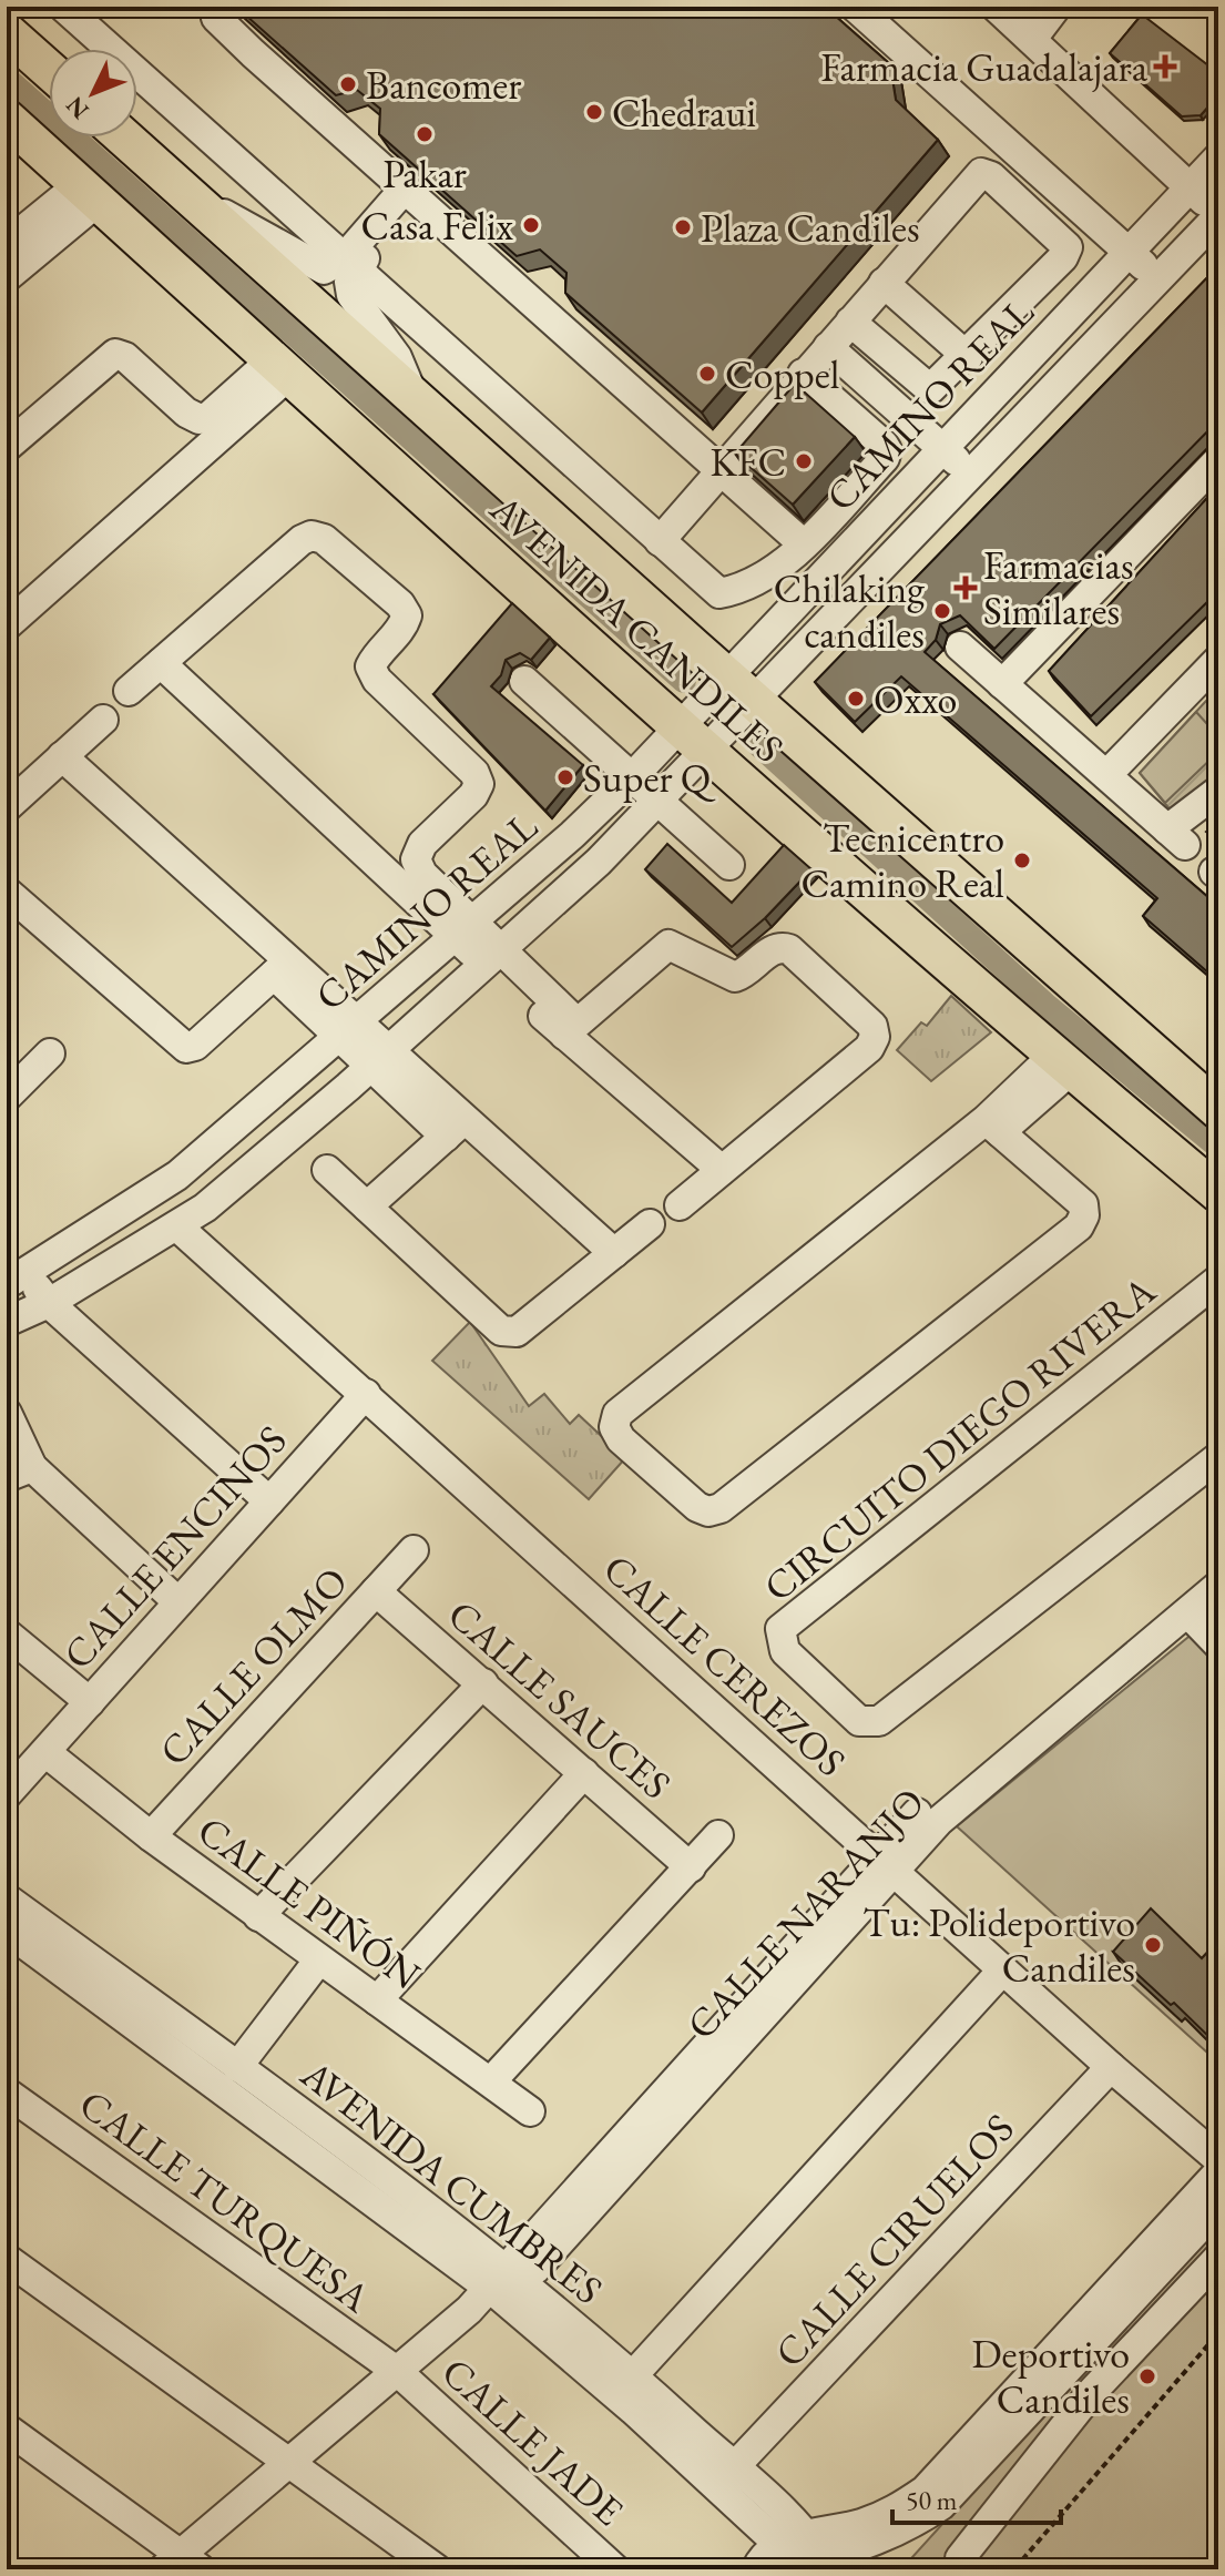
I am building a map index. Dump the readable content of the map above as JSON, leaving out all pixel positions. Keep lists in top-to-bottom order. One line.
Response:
{"streets":{"main road":["AVENIDA CANDILES"],"street":["CAMINO REAL","CIRCUITO DIEGO RIVERA","CALLE ENCINOS","CALLE CEREZOS","CALLE OLMO","CALLE SAUCES","CALLE PIÑÓN","CALLE NARANJO","AVENIDA CUMBRES","CALLE TURQUESA","CALLE CIRUELOS","CALLE JADE"]},"crossings":[["CAMINO REAL","AVENIDA CANDILES"],["CAMINO REAL","CALLE CEREZOS"],["CALLE ENCINOS","CALLE CEREZOS"],["CALLE ENCINOS","CALLE PIÑÓN"],["CALLE CEREZOS","CALLE NARANJO"],["CALLE CEREZOS","CALLE CIRUELOS"],["CALLE OLMO","CALLE SAUCES"],["CALLE OLMO","CALLE PIÑÓN"],["CALLE NARANJO","AVENIDA CUMBRES"],["CALLE NARANJO","CALLE TURQUESA"],["CALLE NARANJO","CALLE JADE"],["AVENIDA CUMBRES","CALLE CIRUELOS"],["CALLE TURQUESA","CALLE JADE"]],"places":{"health":["Farmacia Guadalajara","Farmacias Similares"],"other":["Bancomer","Chedraui","Pakar","Casa Felix","Plaza Candiles","Coppel","KFC","Chilaking candiles","Oxxo","Super Q","Tecnicentro Camino Real","Tu: Polideportivo Candiles","Deportivo Candiles"]},"scale_bar":"50 m","north":"bottom left"}
